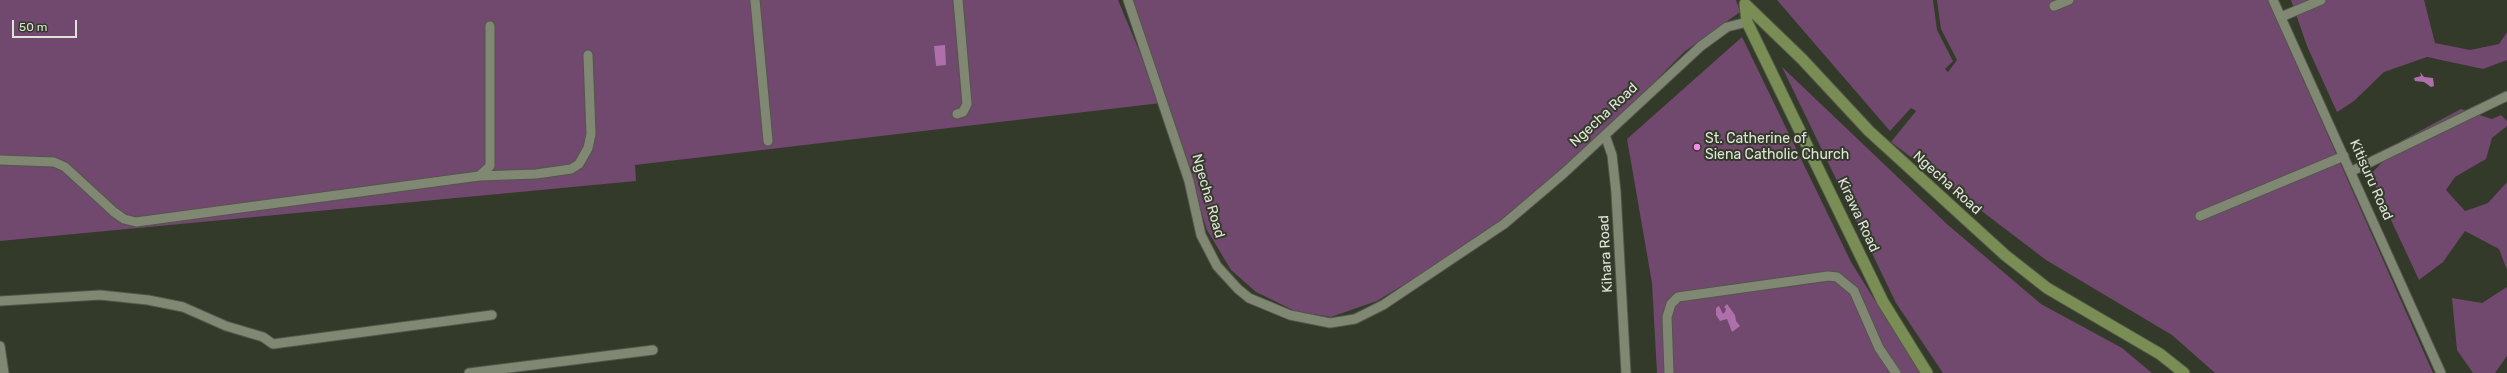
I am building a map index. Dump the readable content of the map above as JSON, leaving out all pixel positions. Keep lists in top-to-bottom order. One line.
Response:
{"streets":{"main road":["Ngecha Road","Kirawa Road"],"street":["Kitisuru Road","Kihara Road"]},"crossings":[["Ngecha Road","Kirawa Road"],["Ngecha Road","Kihara Road"]],"places":["St. Catherine of Siena Catholic Church"],"scale_bar":"50 m"}
